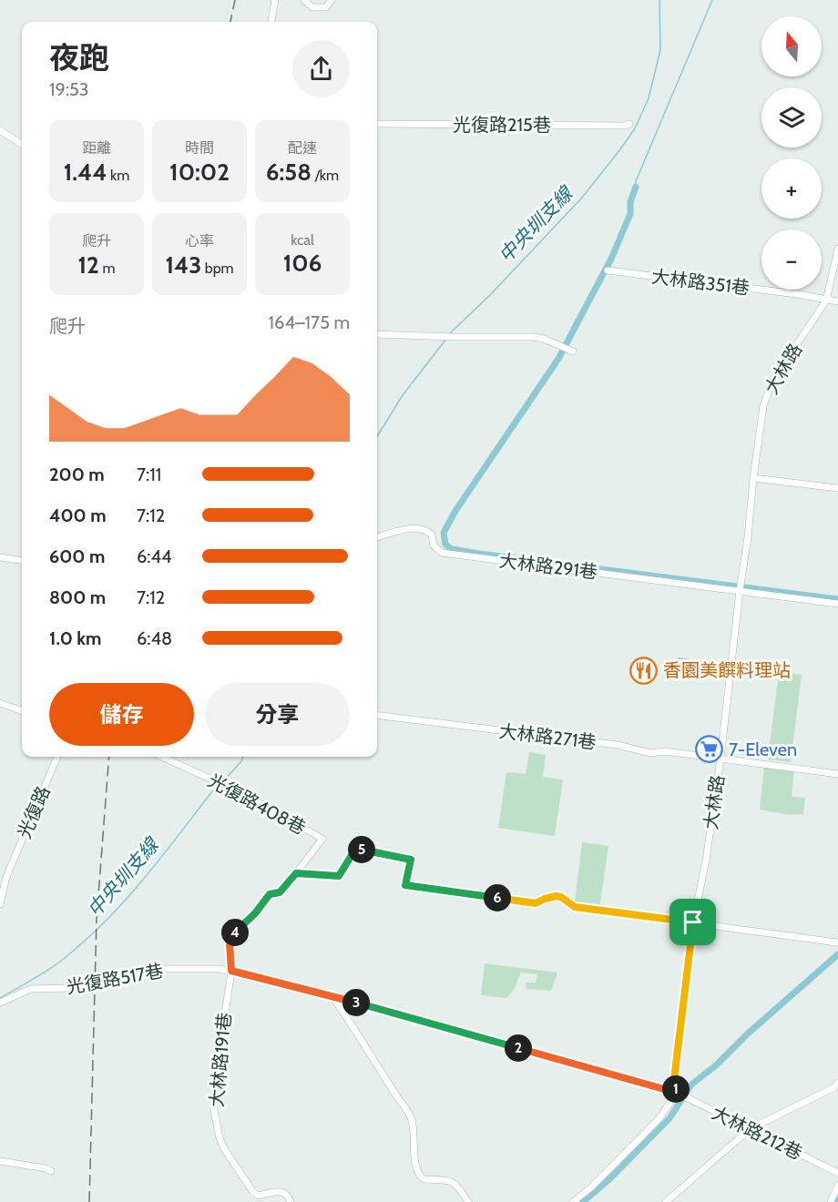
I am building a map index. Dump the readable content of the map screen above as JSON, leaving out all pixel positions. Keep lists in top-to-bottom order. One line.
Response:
{"streets":{"street":["光復路215巷","大林路351巷","大林路","大林路291巷","大林路271巷","光復路408巷","光復路","光復路517巷","大林路191巷","大林路212巷"]},"crossings":[["大林路351巷","大林路"],["大林路","大林路291巷"],["大林路","大林路271巷"],["大林路","大林路212巷"],["光復路517巷","大林路191巷"],["光復路517巷","大林路212巷"]],"water":["中央圳支線"],"places":{"restaurant":["香園美饌料理站"],"supermarket":["7-Eleven"]},"north":"top","page":{"map_buttons":["+","−"],"heading":["夜跑","19:53"],"stats":[["距離","1.44 km"],["時間","10:02"],["配速","6:58 /km"],["爬升","12 m"],["心率","143 bpm"],["kcal","106"]],"chart":["爬升","164–175 m"],"list":[{"name":"200 m","note":"7:11"},{"name":"400 m","note":"7:12"},{"name":"600 m","note":"6:44"},{"name":"800 m","note":"7:12"},{"name":"1.0 km","note":"6:48"}],"buttons":["儲存","分享"],"pins":["5","6","4","3","2","1"]}}
